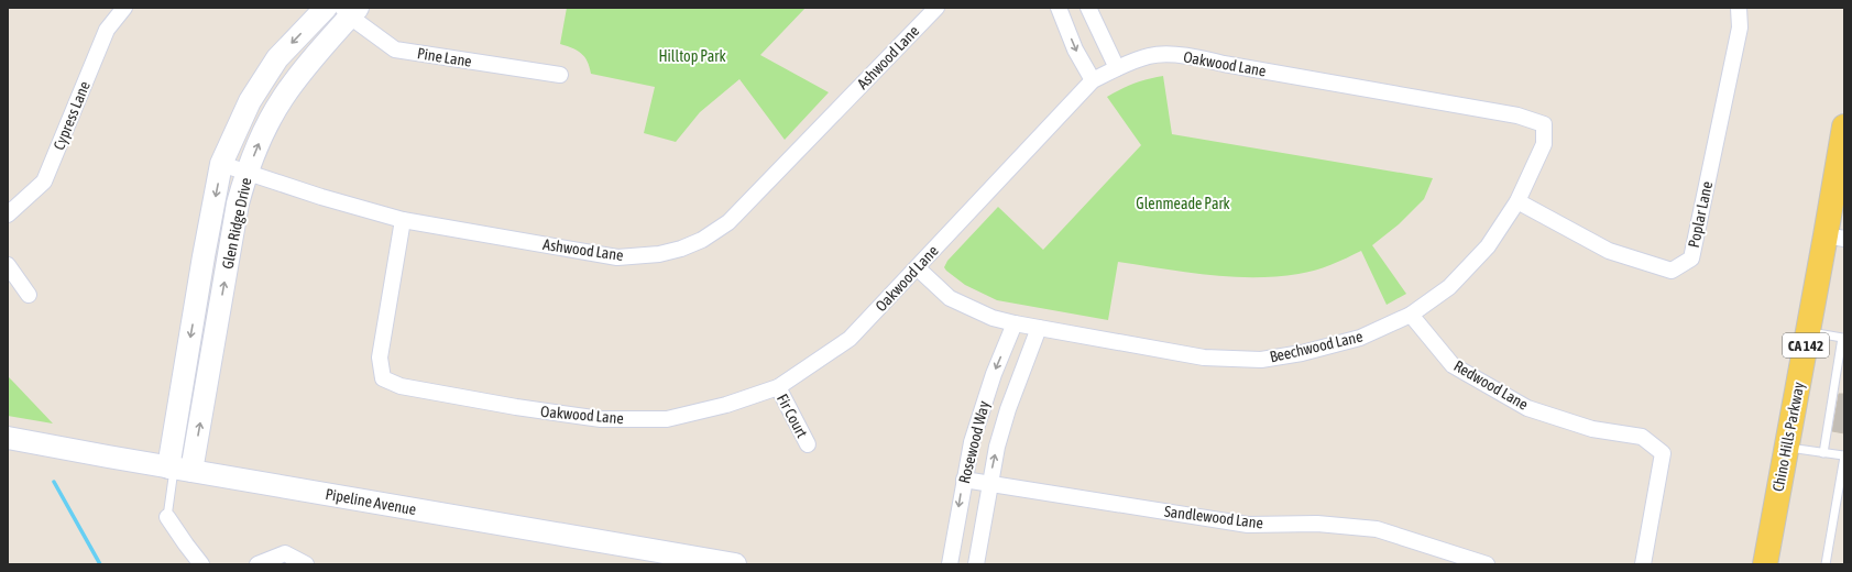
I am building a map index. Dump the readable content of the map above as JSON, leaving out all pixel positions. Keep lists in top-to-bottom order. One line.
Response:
{"streets":{"main road":["CA 142","Chino Hills Parkway"],"street":["Pine Lane","Ashwood Lane","Oakwood Lane","Cypress Lane","Poplar Lane","Glen Ridge Drive","Beechwood Lane","Redwood Lane","Fir Court","Rosewood Way","Pipeline Avenue","Sandlewood Lane"]},"crossings":[["Pine Lane","Glen Ridge Drive"],["Ashwood Lane","Oakwood Lane"],["Ashwood Lane","Glen Ridge Drive"],["Oakwood Lane","Beechwood Lane"],["Oakwood Lane","Fir Court"],["Poplar Lane","Beechwood Lane"],["Glen Ridge Drive","Pipeline Avenue"],["Beechwood Lane","Redwood Lane"],["Beechwood Lane","Rosewood Way"],["Rosewood Way","Sandlewood Lane"]],"parks":["Hilltop Park","Glenmeade Park"]}
